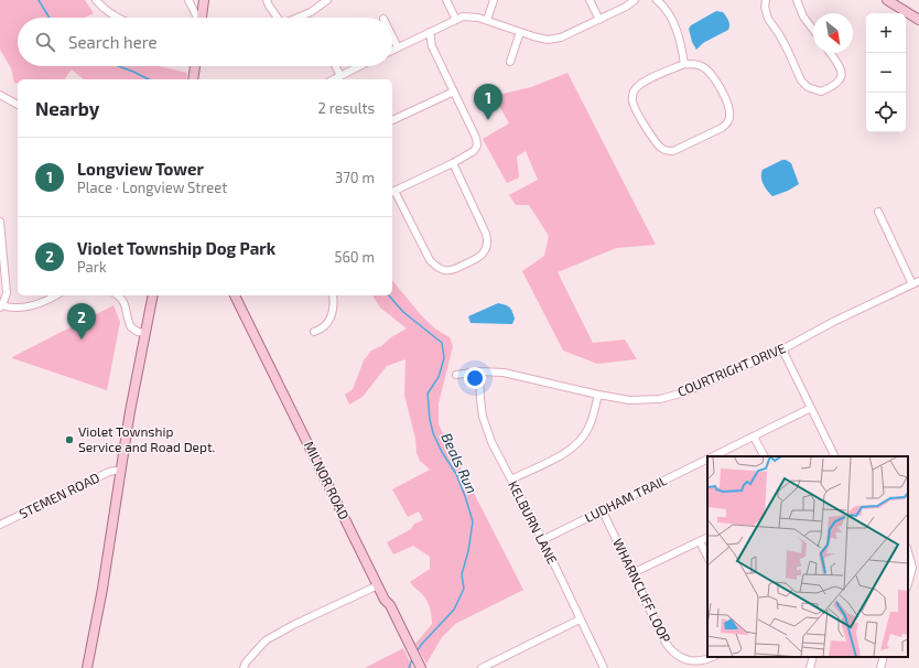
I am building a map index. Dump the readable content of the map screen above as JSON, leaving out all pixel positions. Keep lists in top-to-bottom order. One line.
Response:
{"streets":{"main road":["MILNOR ROAD"],"street":["COURTRIGHT DRIVE","STEMEN ROAD","LUDHAM TRAIL","KELBURN LANE","WHARNCLIFF LOOP"]},"crossings":[["COURTRIGHT DRIVE","KELBURN LANE"],["LUDHAM TRAIL","KELBURN LANE"],["LUDHAM TRAIL","WHARNCLIFF LOOP"]],"water":["Beals Run"],"places":["Violet Township Service and Road Dept."],"north":"bottom right","page":{"map_buttons":["+","−"],"search":"Search here","heading":["Nearby","2 results"],"pins":["1","2"],"list":[{"mark":"1","name":"Longview Tower","note":"Place · Longview Street","value":"370 m"},{"mark":"2","name":"Violet Township Dog Park","note":"Park","value":"560 m"}]}}
